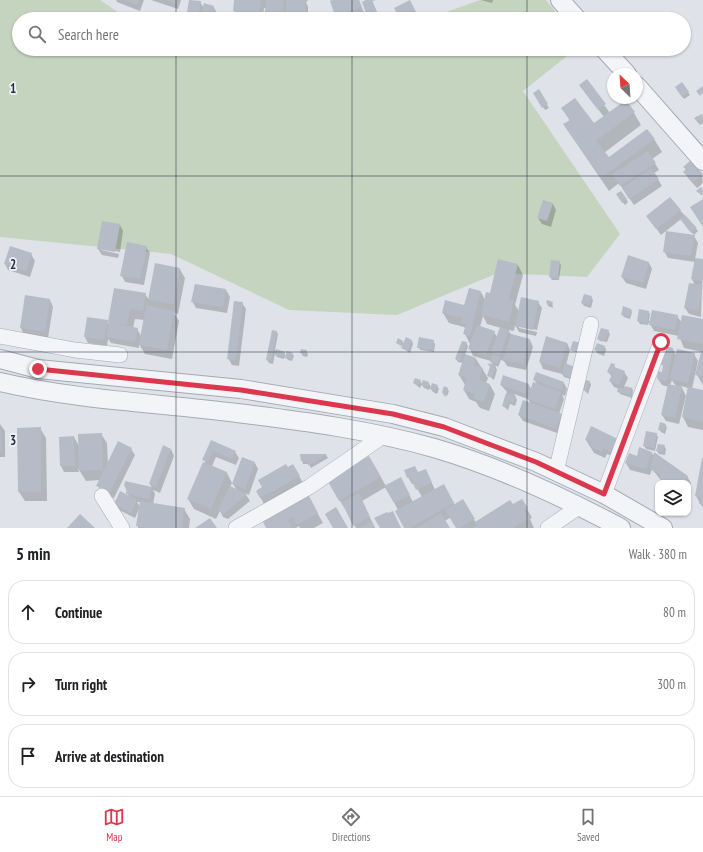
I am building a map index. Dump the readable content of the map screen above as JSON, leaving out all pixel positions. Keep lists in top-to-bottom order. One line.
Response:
{"north":"top left","page":{"search":"Search here","heading":["5 min","Walk · 380 m"],"list":[["Continue","80 m"],["Turn right","300 m"],"Arrive at destination"],"nav":["Map","Directions","Saved"]},"grid":{"rows":["1","2","3"]}}
